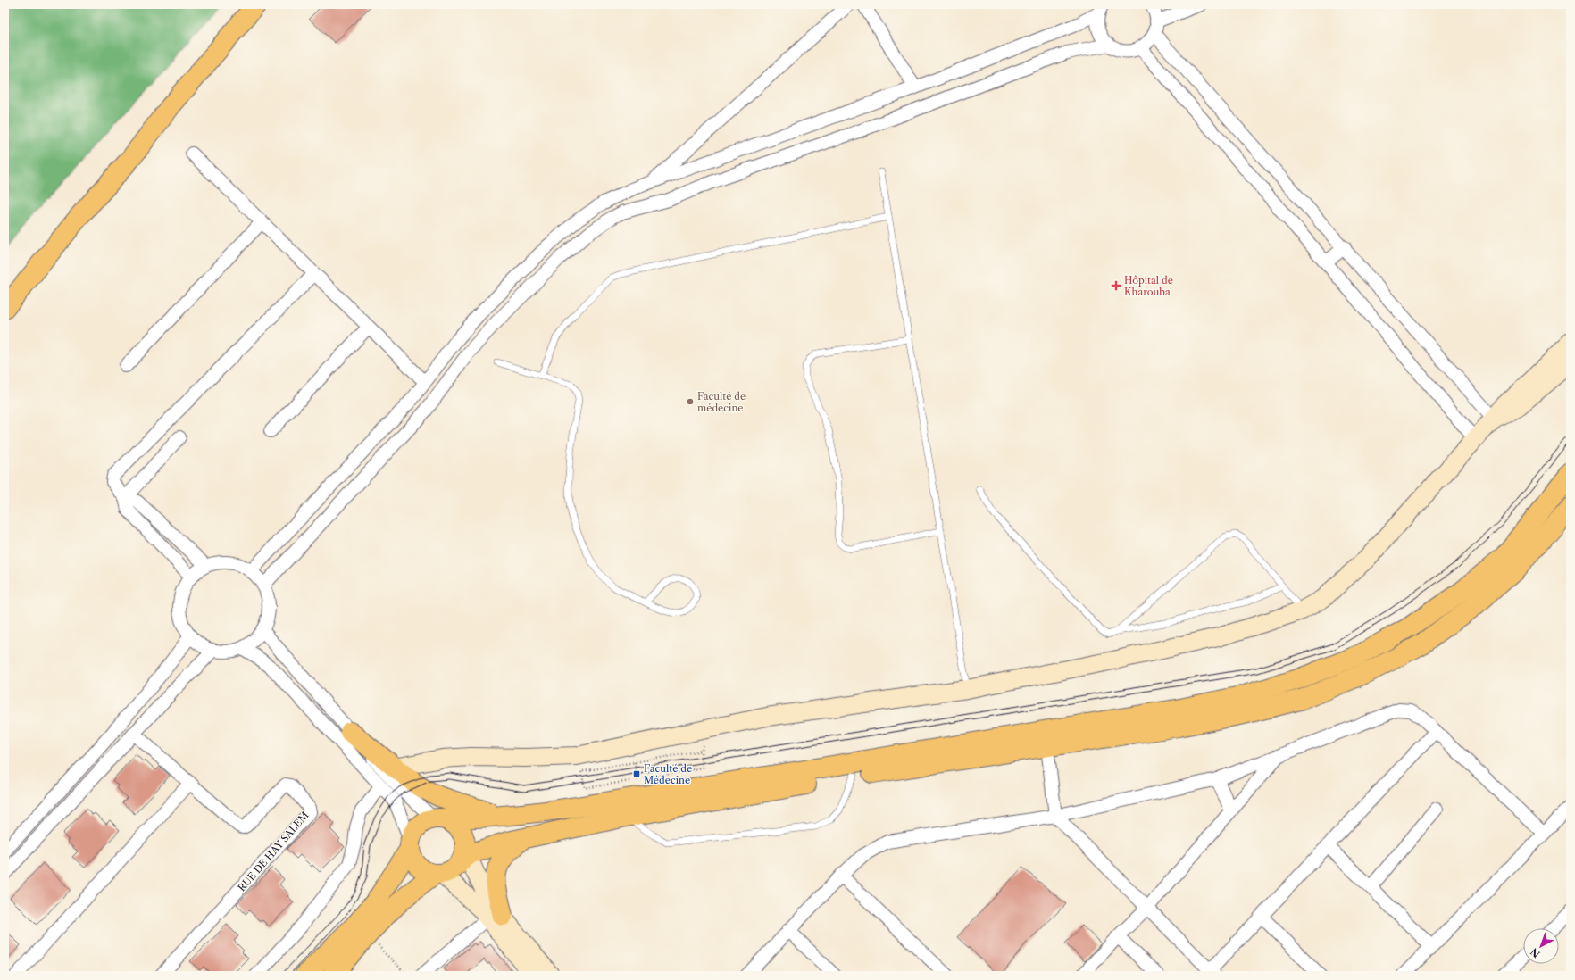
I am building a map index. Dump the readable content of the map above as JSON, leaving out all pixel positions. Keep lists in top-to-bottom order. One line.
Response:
{"streets":{"street":["RUE DE HAY SALEM"]},"places":{"health":["Hôpital de Kharouba"],"other":["Faculté de médecine"],"transit":["Faculté de Médecine"]},"north":"bottom left"}
